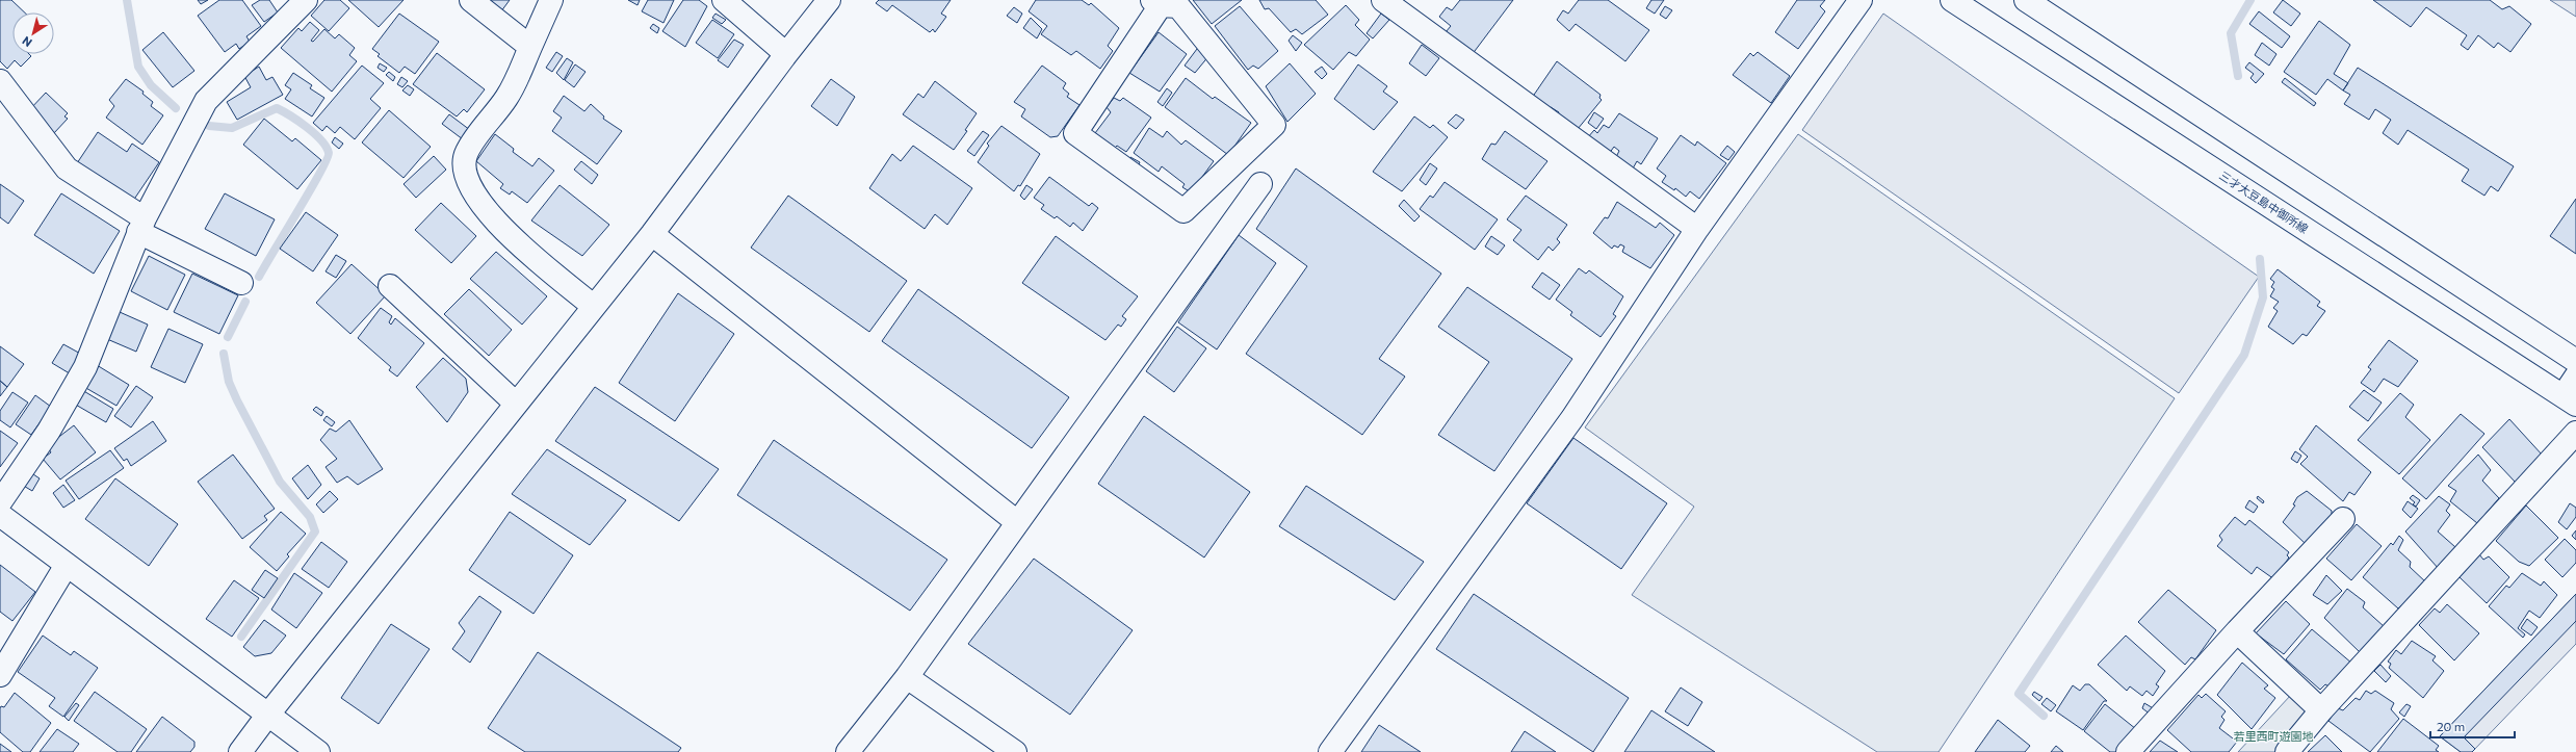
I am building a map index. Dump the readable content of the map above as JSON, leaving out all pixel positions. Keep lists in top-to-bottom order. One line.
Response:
{"streets":{"street":["三才大豆島中御所線"]},"parks":["若里西町遊園地"],"scale_bar":"20 m","north":"bottom left"}
